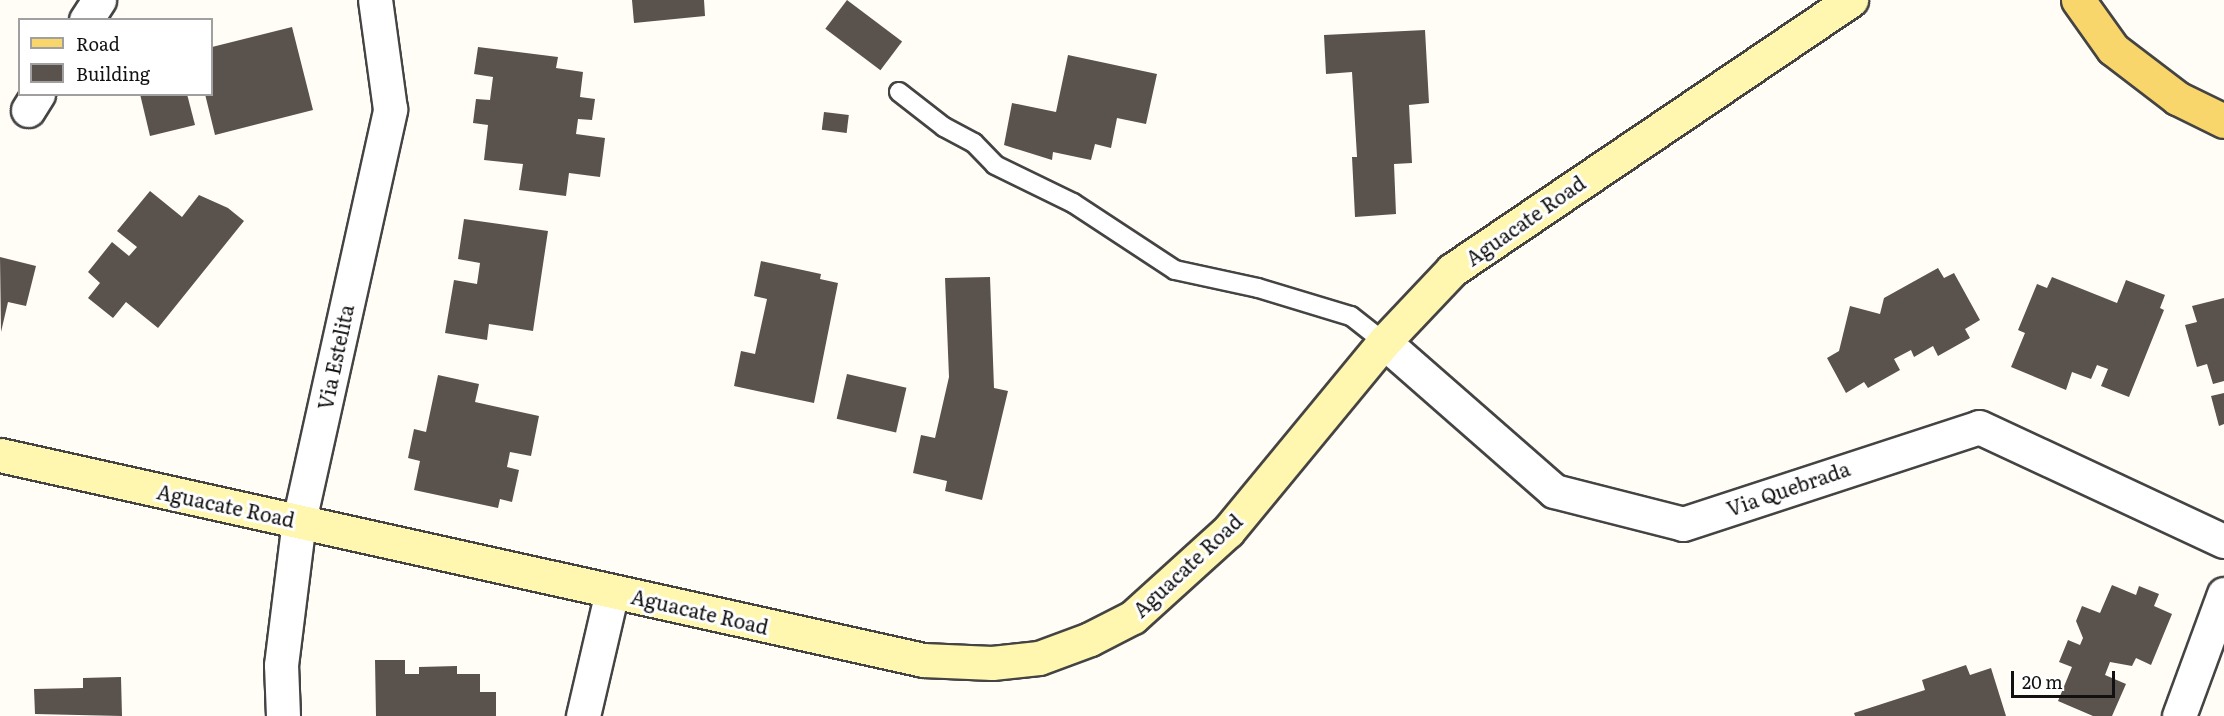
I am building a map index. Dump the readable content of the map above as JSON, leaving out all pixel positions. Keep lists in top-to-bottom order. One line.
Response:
{"streets":{"street":["Aguacate Road","Via Estelita","Via Quebrada"]},"crossings":[["Aguacate Road","Via Estelita"],["Aguacate Road","Via Quebrada"]],"legend":["Road","Building"],"scale_bar":"20 m"}
